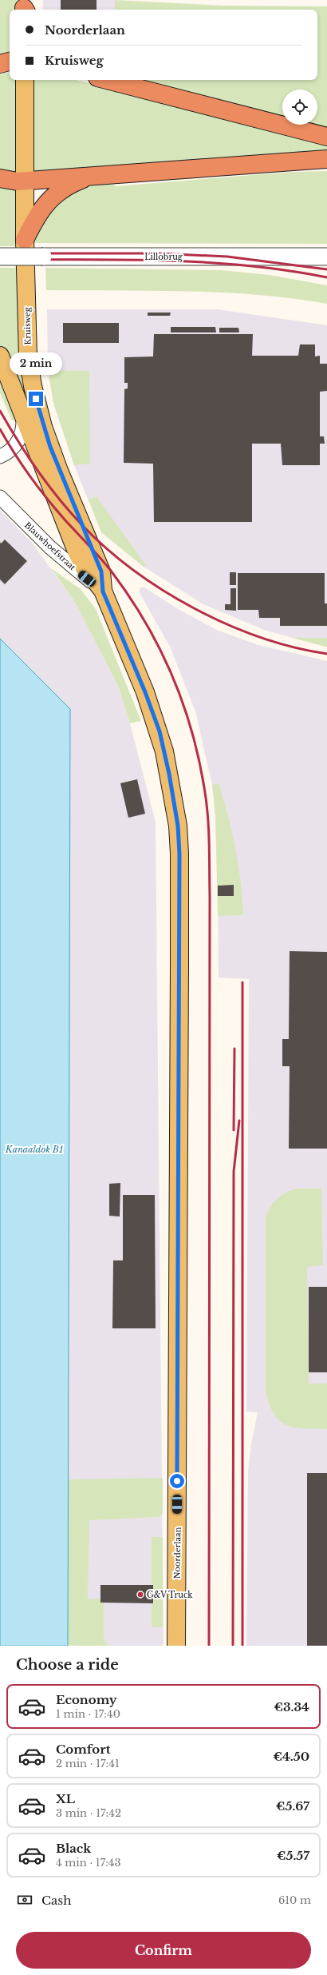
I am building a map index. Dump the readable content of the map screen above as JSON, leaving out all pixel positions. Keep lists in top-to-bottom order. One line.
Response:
{"streets":{"main road":["Kruisweg","Noorderlaan"],"street":["Lillobrug","Blauwhoefstraat"]},"crossings":[["Kruisweg","Blauwhoefstraat"],["Kruisweg","Noorderlaan"],["Blauwhoefstraat","Noorderlaan"]],"water":["Kanaaldok B1"],"places":["G&V Truck"],"page":{"banner":["Noorderlaan","Kruisweg"],"bubble":"2 min","heading":"Choose a ride","list":[{"name":"Economy","note":"1 min · 17:40","value":"€3.34"},{"name":"Comfort","note":"2 min · 17:41","value":"€4.50"},{"name":"XL","note":"3 min · 17:42","value":"€5.67"},{"name":"Black","note":"4 min · 17:43","value":"€5.57"}],"pay":["Cash","610 m"],"buttons":"Confirm"}}
